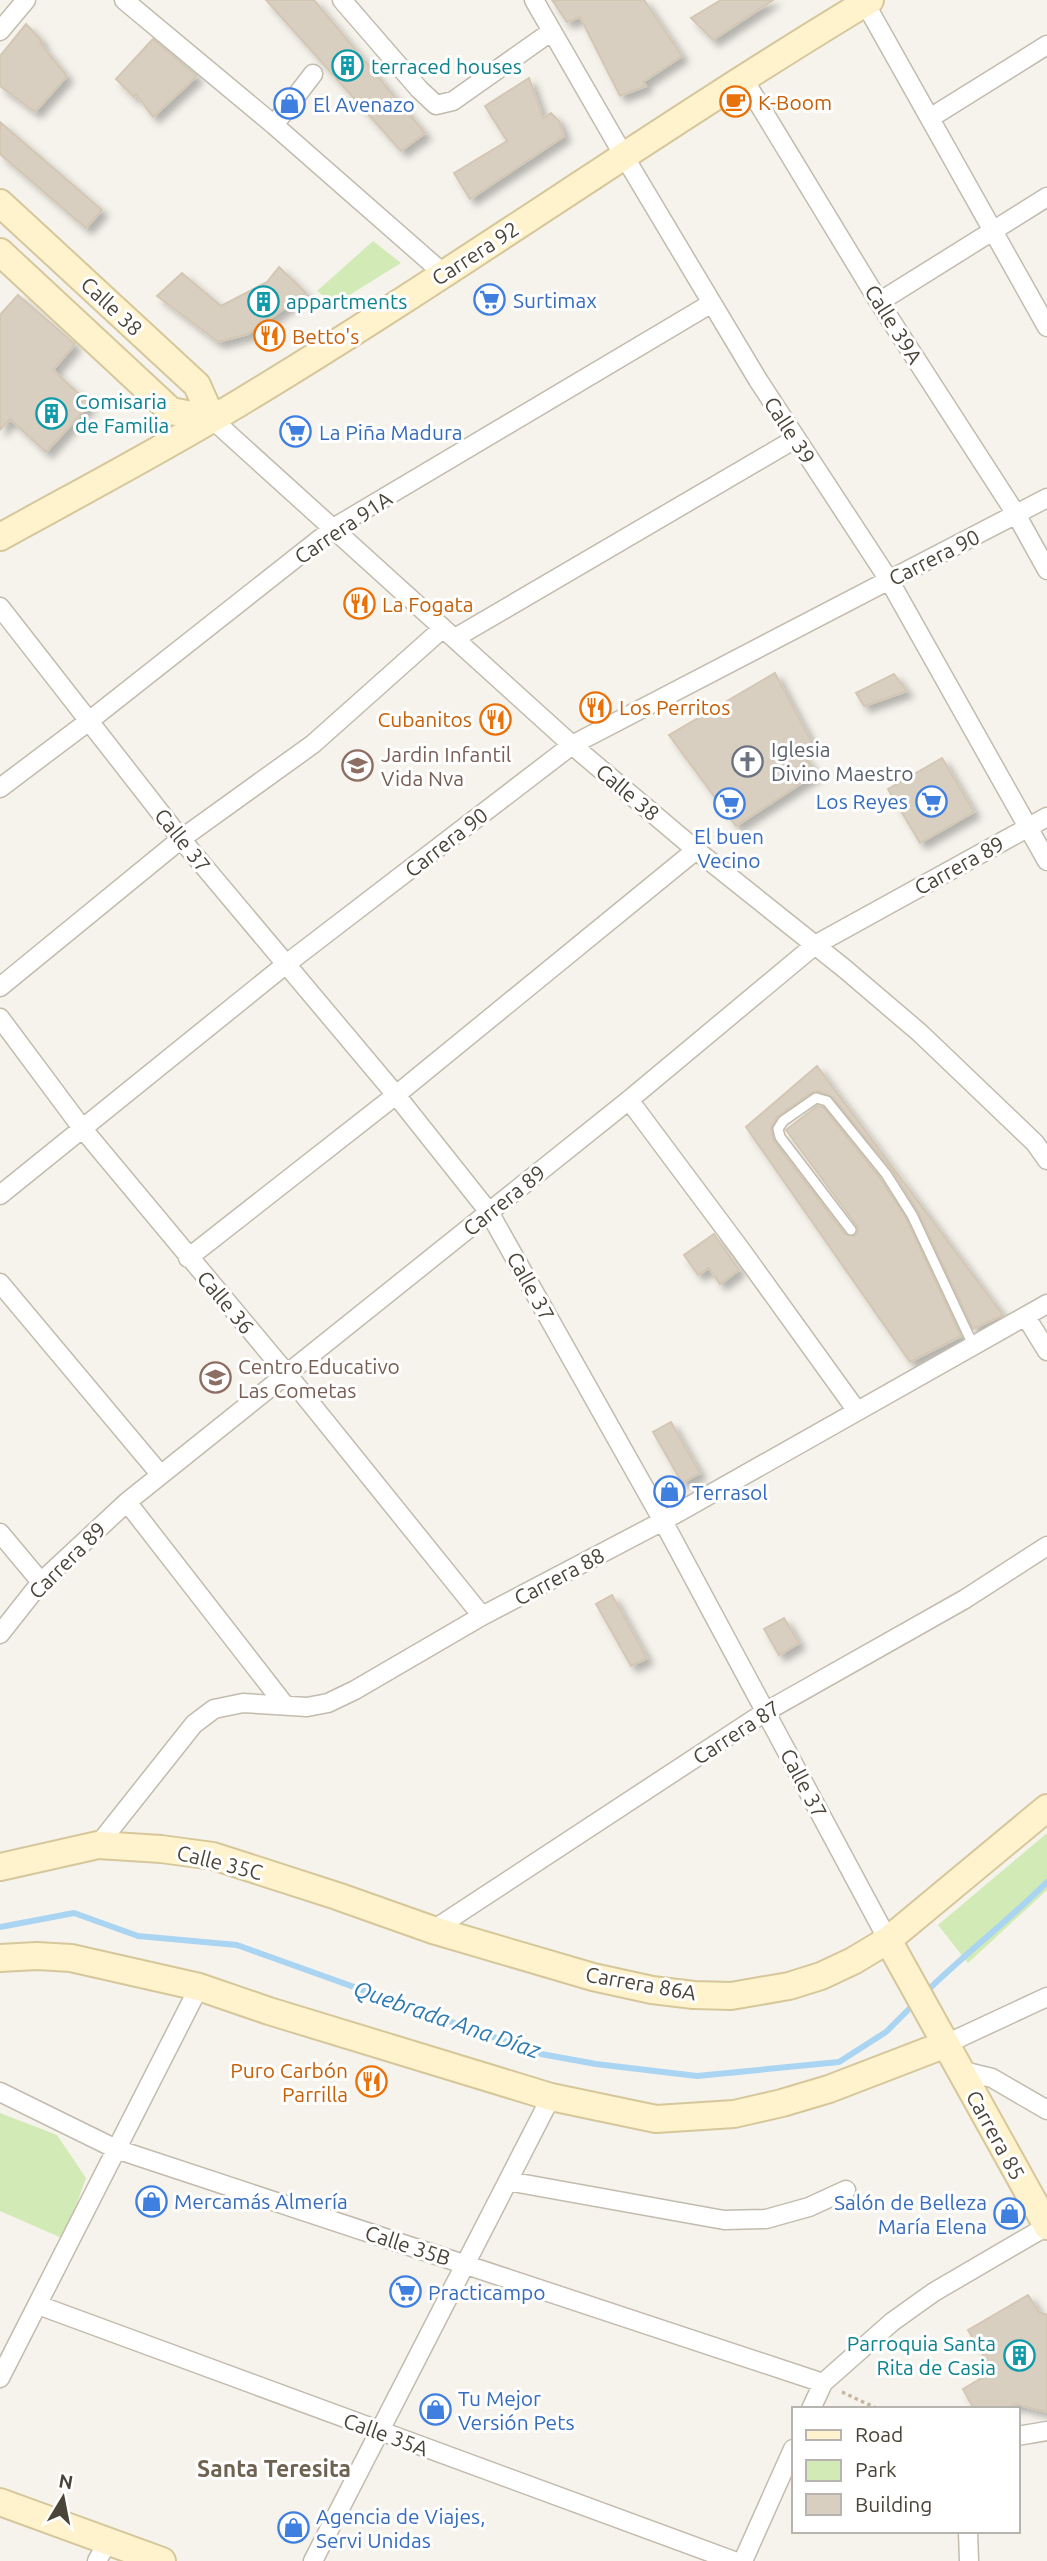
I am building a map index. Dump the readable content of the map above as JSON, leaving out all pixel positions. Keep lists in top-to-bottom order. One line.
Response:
{"streets":{"street":["Carrera 92","Calle 38","Calle 39A","Calle 39","Carrera 91A","Carrera 90","Calle 37","Carrera 89","Calle 36","Carrera 88","Carrera 87","Calle 35C","Carrera 86A","Carrera 85","Calle 35B","Calle 35A"]},"crossings":[["Carrera 92","Calle 38"],["Carrera 92","Calle 39A"],["Carrera 92","Calle 39"],["Calle 38","Carrera 91A"],["Calle 38","Carrera 90"],["Calle 38","Carrera 89"],["Calle 39A","Carrera 90"],["Calle 39","Carrera 91A"],["Calle 39","Carrera 90"],["Calle 39","Carrera 89"],["Carrera 91A","Calle 37"],["Carrera 90","Calle 37"],["Carrera 90","Calle 36"],["Calle 37","Carrera 89"],["Calle 37","Carrera 88"],["Calle 37","Carrera 87"],["Calle 37","Carrera 86A"],["Calle 37","Carrera 85"],["Carrera 89","Calle 36"],["Calle 36","Carrera 88"],["Carrera 88","Calle 35C"],["Carrera 87","Calle 35C"],["Carrera 87","Carrera 86A"],["Calle 35C","Carrera 86A"]],"districts":["Santa Teresita"],"water":["Quebrada Ana Díaz"],"places":{"building":["terraced houses","appartments","Comisaria de Familia","Parroquia Santa Rita de Casia"],"cafe":["K-Boom"],"shop":["El Avenazo","Terrasol","Mercamás Almería","Salón de Belleza María Elena","Tu Mejor Versión Pets","Agencia de Viajes, Servi Unidas"],"supermarket":["Surtimax","La Piña Madura","Los Reyes","El buen Vecino","Practicampo"],"restaurant":["Betto's","La Fogata","Los Perritos","Cubanitos","Puro Carbón Parrilla"],"church":["Iglesia Divino Maestro"],"school or university":["Jardin Infantil Vida Nva","Centro Educativo Las Cometas"]},"legend":["Road","Park","Building"],"north":"top"}
